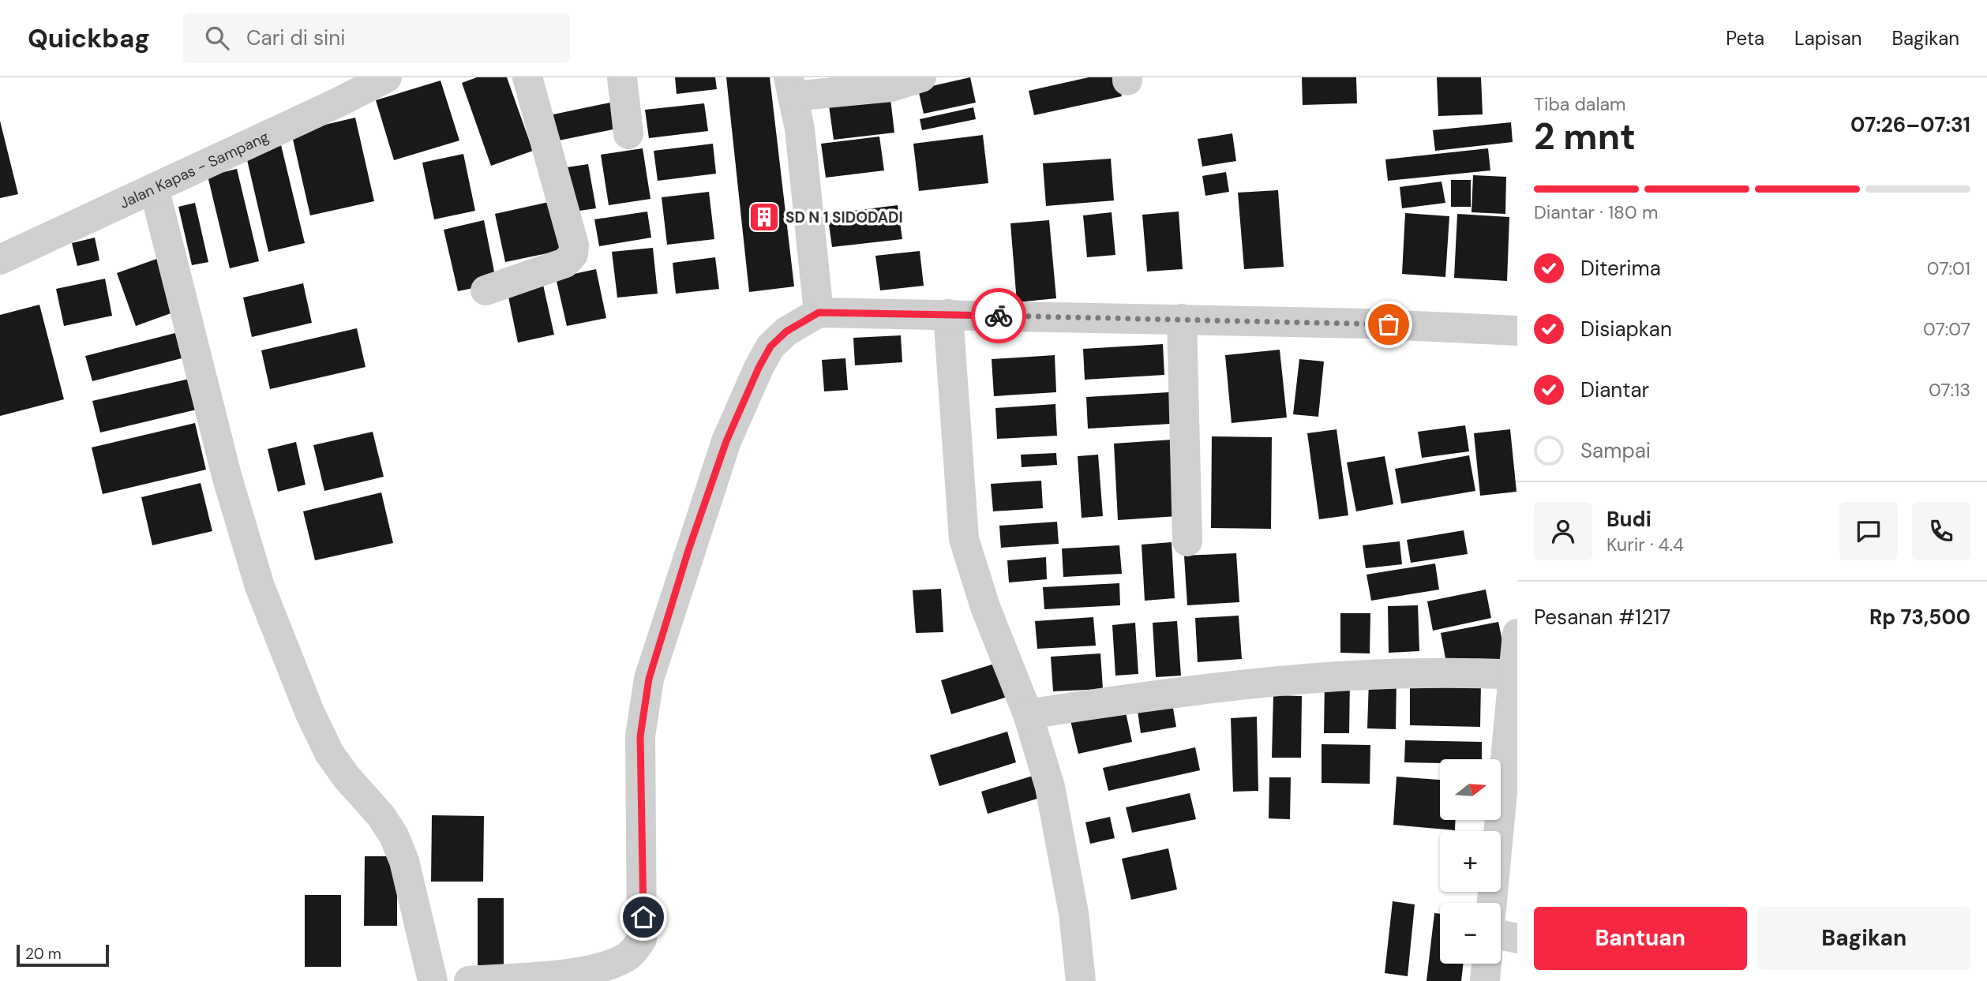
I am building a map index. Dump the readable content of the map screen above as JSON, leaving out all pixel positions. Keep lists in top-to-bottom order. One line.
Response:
{"streets":{"street":["Jalan Kapas - Sampang"]},"places":{"building":["SD N 1 SIDODADI"]},"scale_bar":"20 m","north":"right","page":{"header":"Quickbag","search":"Cari di sini","nav":["Peta","Lapisan","Bagikan"],"heading":["2 mnt","Tiba dalam","07:26–07:31"],"panel":["Budi","Kurir · 4.4","Pesanan #1217","Rp 73,500"],"bar":"Diantar · 180 m","list":[["Diterima","07:01"],["Disiapkan","07:07"],["Diantar","07:13"],"Sampai"],"map_buttons":["+","−"],"buttons":["Bantuan","Bagikan"],"scale":"20 m"}}
